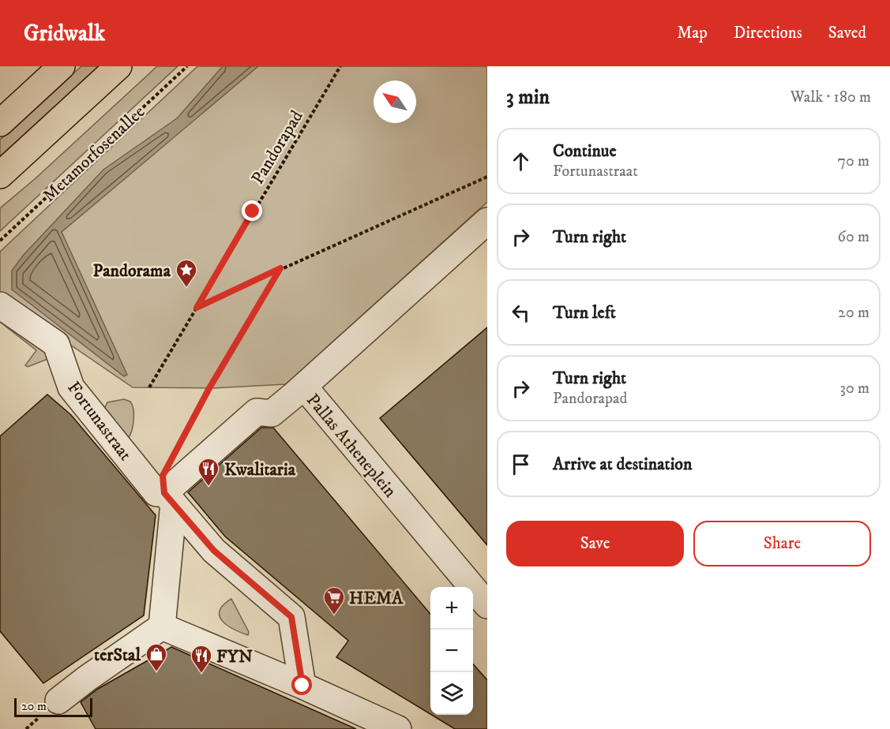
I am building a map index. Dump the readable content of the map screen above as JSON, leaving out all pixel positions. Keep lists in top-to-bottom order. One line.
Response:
{"streets":{"street":["Fortunastraat","Pallas Atheneplein"],"path":["Pandorapad","Metamorfosenallee"]},"places":{"place":["Pandorama"],"restaurant":["Kwalitaria","FYN"],"supermarket":["HEMA"],"shop":["terStal"]},"scale_bar":"20 m","north":"top left","page":{"header":"Gridwalk","nav":["Map","Directions","Saved"],"heading":["3 min","Walk · 180 m"],"list":[["Continue","Fortunastraat","70 m"],["Turn right","60 m"],["Turn left","20 m"],["Turn right","Pandorapad","30 m"],"Arrive at destination"],"buttons":["Save","Share"],"map_buttons":["+","−"],"scale":"20 m"}}
